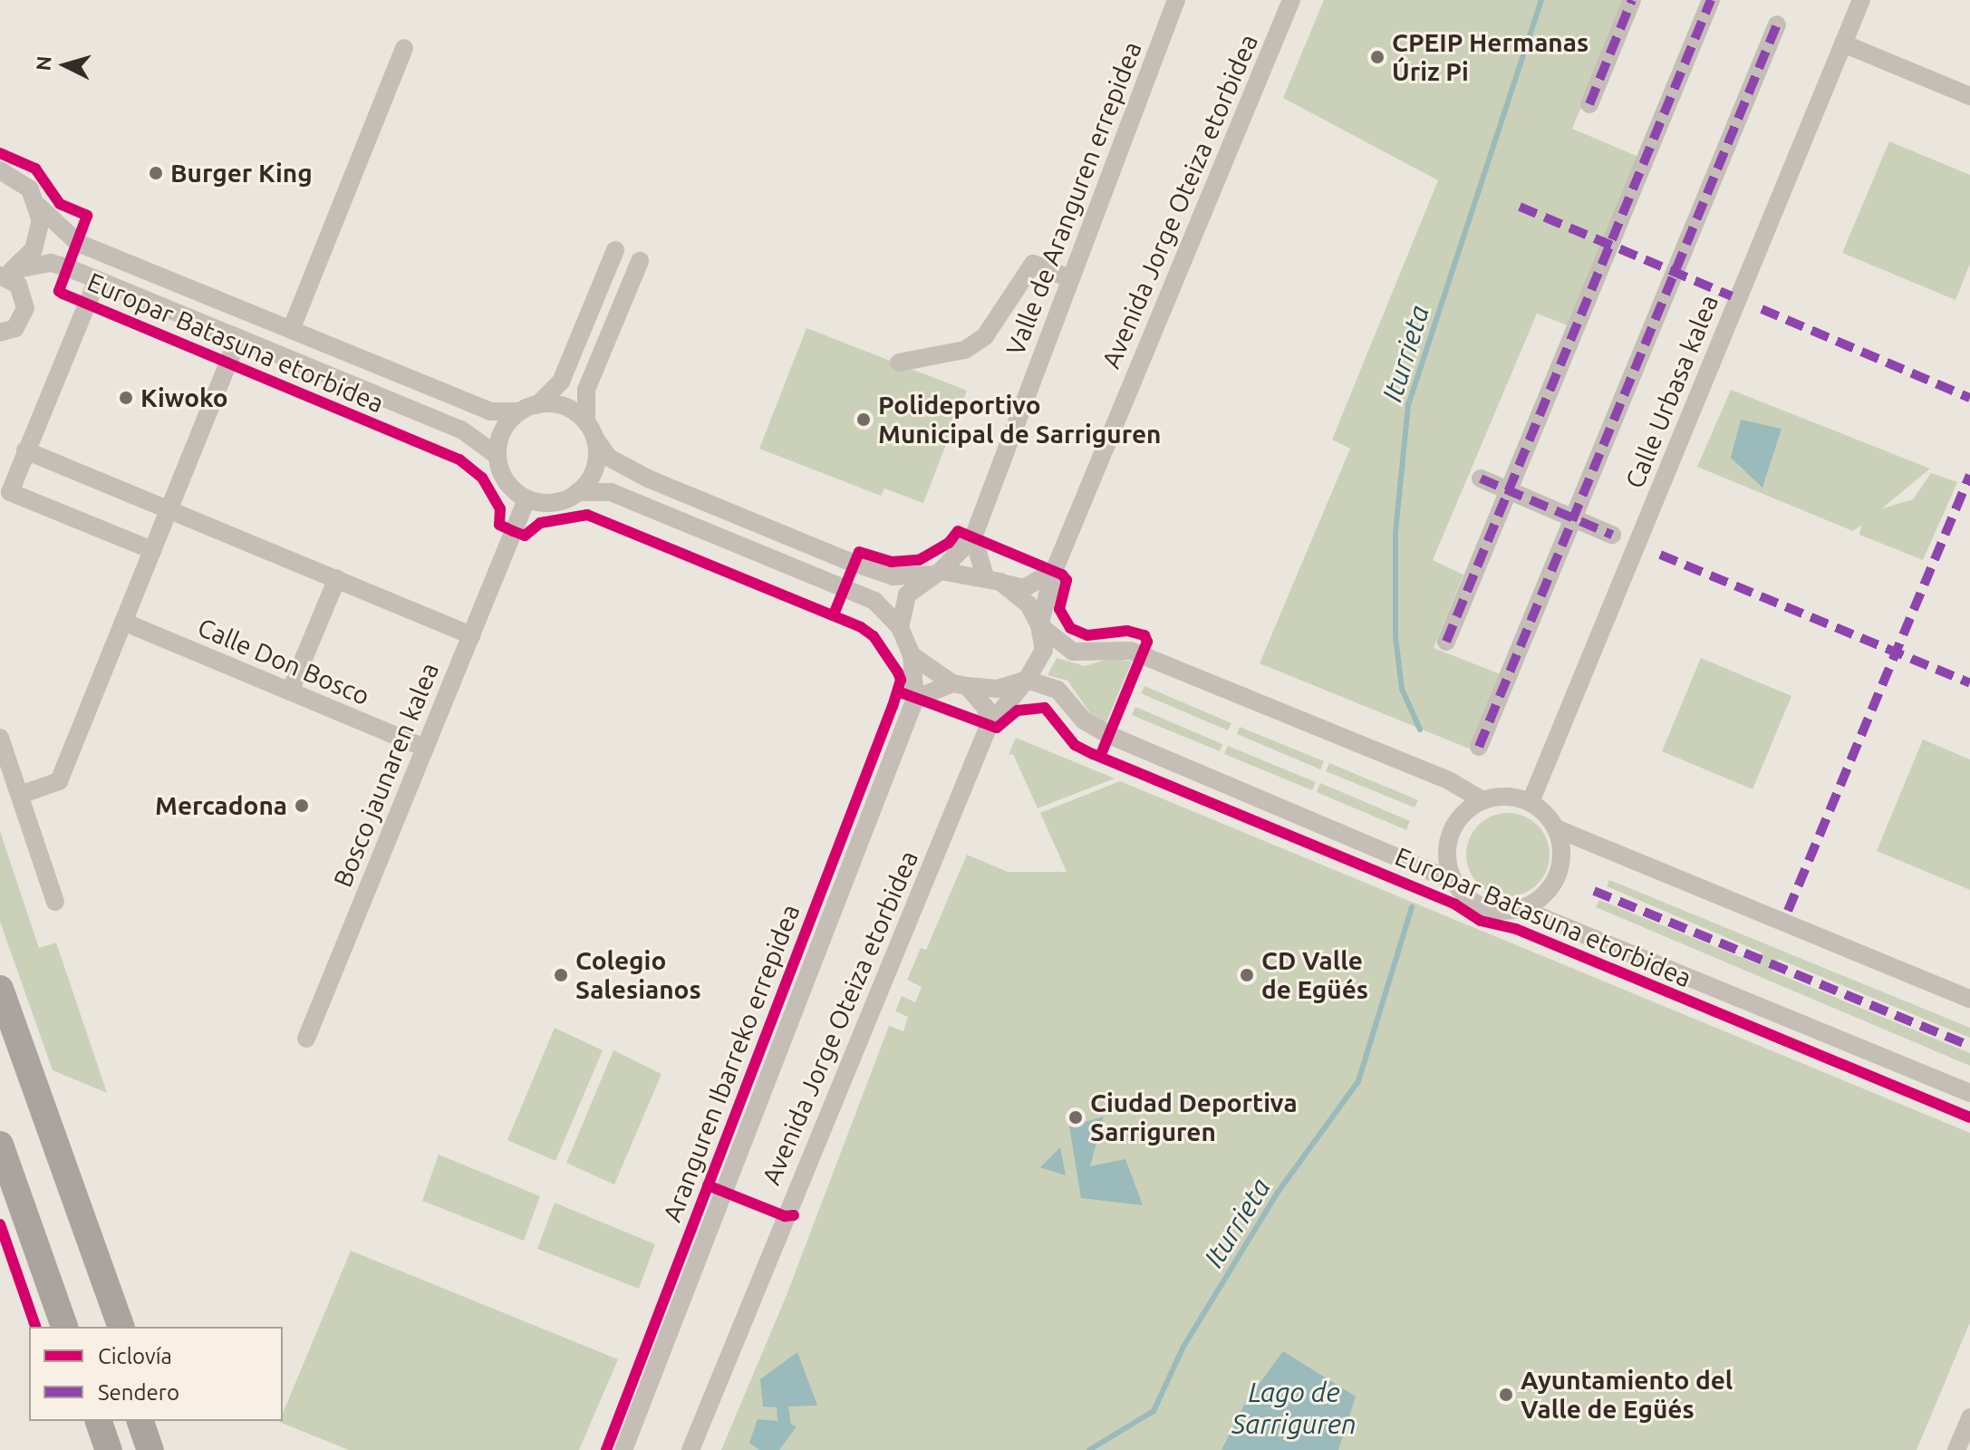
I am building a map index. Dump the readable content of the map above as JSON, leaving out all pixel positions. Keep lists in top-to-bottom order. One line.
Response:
{"streets":{"street":["Valle de Aranguren errepidea","Avenida Jorge Oteiza etorbidea","Europar Batasuna etorbidea","Calle Urbasa kalea","Calle Don Bosco","Bosco jaunaren kalea","Aranguren Ibarreko errepidea"]},"crossings":[["Avenida Jorge Oteiza etorbidea","Europar Batasuna etorbidea"],["Europar Batasuna etorbidea","Calle Urbasa kalea"],["Europar Batasuna etorbidea","Bosco jaunaren kalea"],["Calle Don Bosco","Bosco jaunaren kalea"]],"water":["Iturrieta","Lago de Sarriguren"],"places":["CPEIP Hermanas Úriz Pi","Burger King","Kiwoko","Polideportivo Municipal de Sarriguren","Mercadona","Colegio Salesianos","CD Valle de Egüés","Ciudad Deportiva Sarriguren","Ayuntamiento del Valle de Egüés"],"legend":["Ciclovía","Sendero"],"north":"left"}
